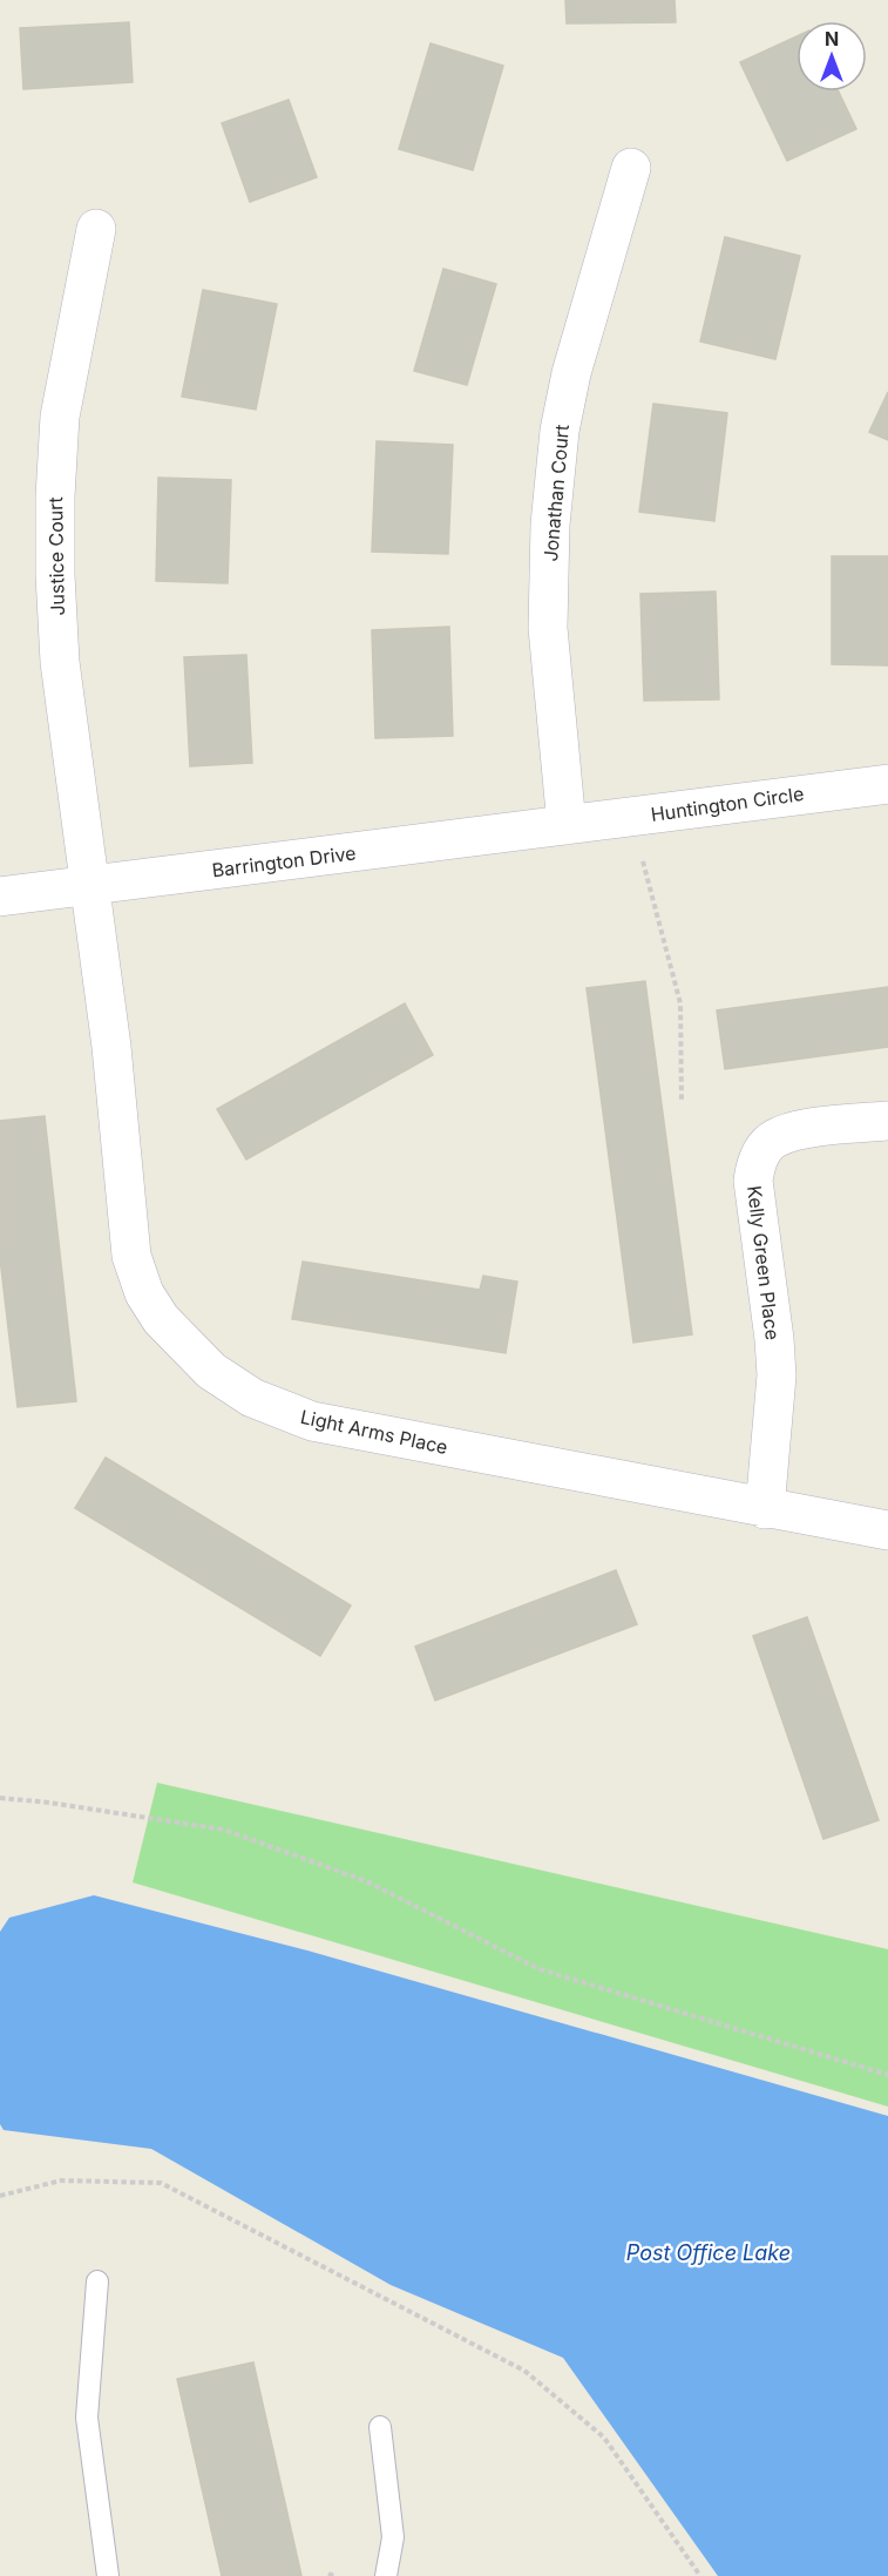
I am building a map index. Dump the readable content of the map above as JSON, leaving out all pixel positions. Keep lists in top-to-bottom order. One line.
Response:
{"streets":{"street":["Jonathan Court","Justice Court","Huntington Circle","Barrington Drive","Kelly Green Place","Light Arms Place"]},"crossings":[["Jonathan Court","Huntington Circle"],["Jonathan Court","Barrington Drive"],["Justice Court","Barrington Drive"],["Justice Court","Light Arms Place"],["Huntington Circle","Barrington Drive"],["Barrington Drive","Light Arms Place"],["Kelly Green Place","Light Arms Place"]],"water":["Post Office Lake"],"north":"top"}
